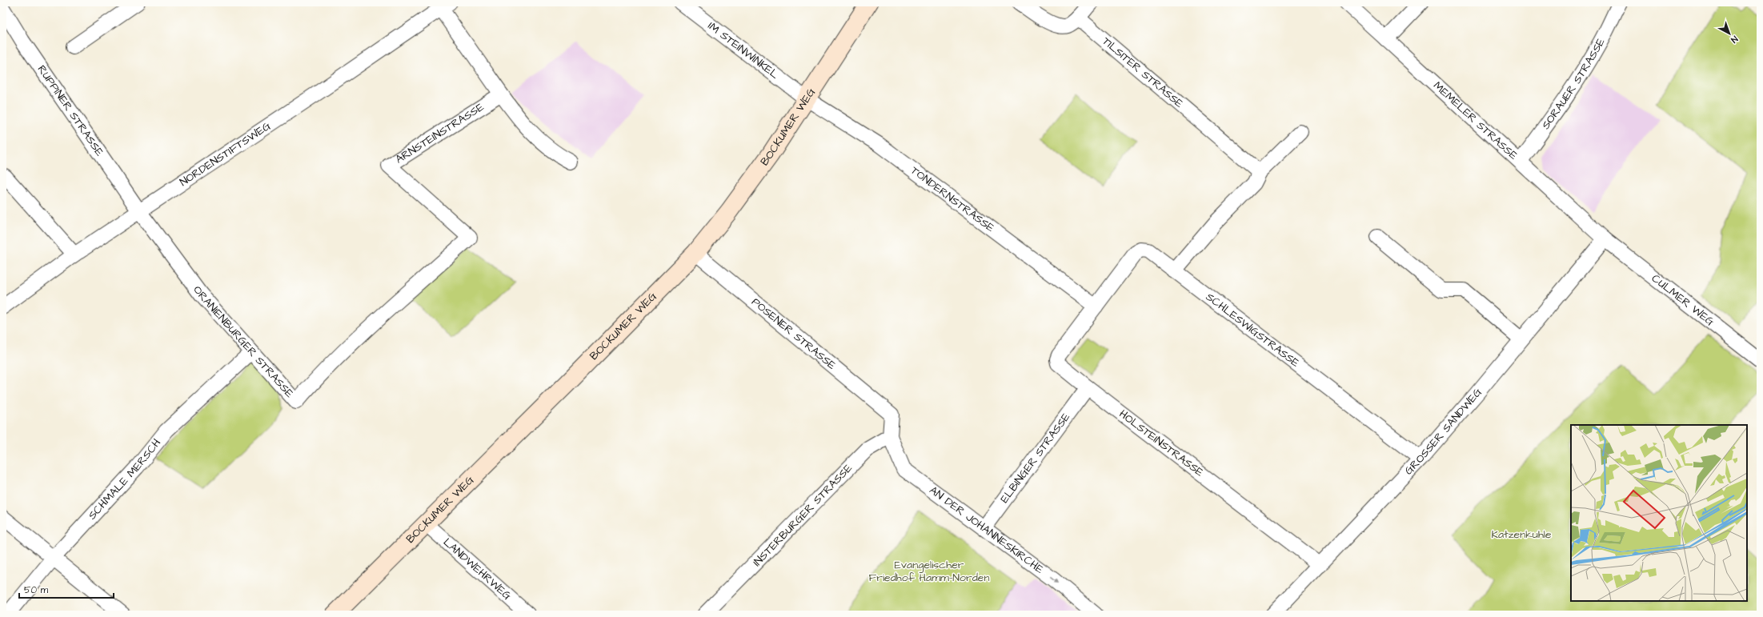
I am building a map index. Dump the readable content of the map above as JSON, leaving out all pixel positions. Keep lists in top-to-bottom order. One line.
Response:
{"streets":{"main road":["BOCKUMER WEG"],"street":["IM STEINWINKEL","TILSITER STRASSE","SORAUER STRASSE","RUPPINER STRASSE","MEMELER STRASSE","ARNSTEINSTRASSE","NORDENSTIFTSWEG","TONDERNSTRASSE","CULMER WEG","SCHLESWIGSTRASSE","POSENER STRASSE","ORANIENBURGER STRASSE","GROSSER SANDWEG","HOLSTEINSTRASSE","ELBINGER STRASSE","SCHMALE MERSCH","INSTERBURGER STRASSE","AN DER JOHANNESKIRCHE","LANDWEHRWEG"]},"crossings":[["IM STEINWINKEL","BOCKUMER WEG"],["IM STEINWINKEL","TONDERNSTRASSE"],["SORAUER STRASSE","MEMELER STRASSE"],["RUPPINER STRASSE","NORDENSTIFTSWEG"],["RUPPINER STRASSE","ORANIENBURGER STRASSE"],["MEMELER STRASSE","CULMER WEG"],["MEMELER STRASSE","GROSSER SANDWEG"],["BOCKUMER WEG","TONDERNSTRASSE"],["BOCKUMER WEG","POSENER STRASSE"],["BOCKUMER WEG","LANDWEHRWEG"],["ARNSTEINSTRASSE","ORANIENBURGER STRASSE"],["NORDENSTIFTSWEG","ORANIENBURGER STRASSE"],["TONDERNSTRASSE","SCHLESWIGSTRASSE"],["TONDERNSTRASSE","HOLSTEINSTRASSE"],["CULMER WEG","GROSSER SANDWEG"],["SCHLESWIGSTRASSE","GROSSER SANDWEG"],["SCHLESWIGSTRASSE","HOLSTEINSTRASSE"],["POSENER STRASSE","INSTERBURGER STRASSE"],["POSENER STRASSE","AN DER JOHANNESKIRCHE"],["ORANIENBURGER STRASSE","SCHMALE MERSCH"],["GROSSER SANDWEG","HOLSTEINSTRASSE"],["HOLSTEINSTRASSE","ELBINGER STRASSE"],["ELBINGER STRASSE","AN DER JOHANNESKIRCHE"],["INSTERBURGER STRASSE","AN DER JOHANNESKIRCHE"]],"one_way":["AN DER JOHANNESKIRCHE"],"parks":["Katzenkuhle","Evangelischer Friedhof Hamm-Norden"],"scale_bar":"50 m","north":"bottom right"}
